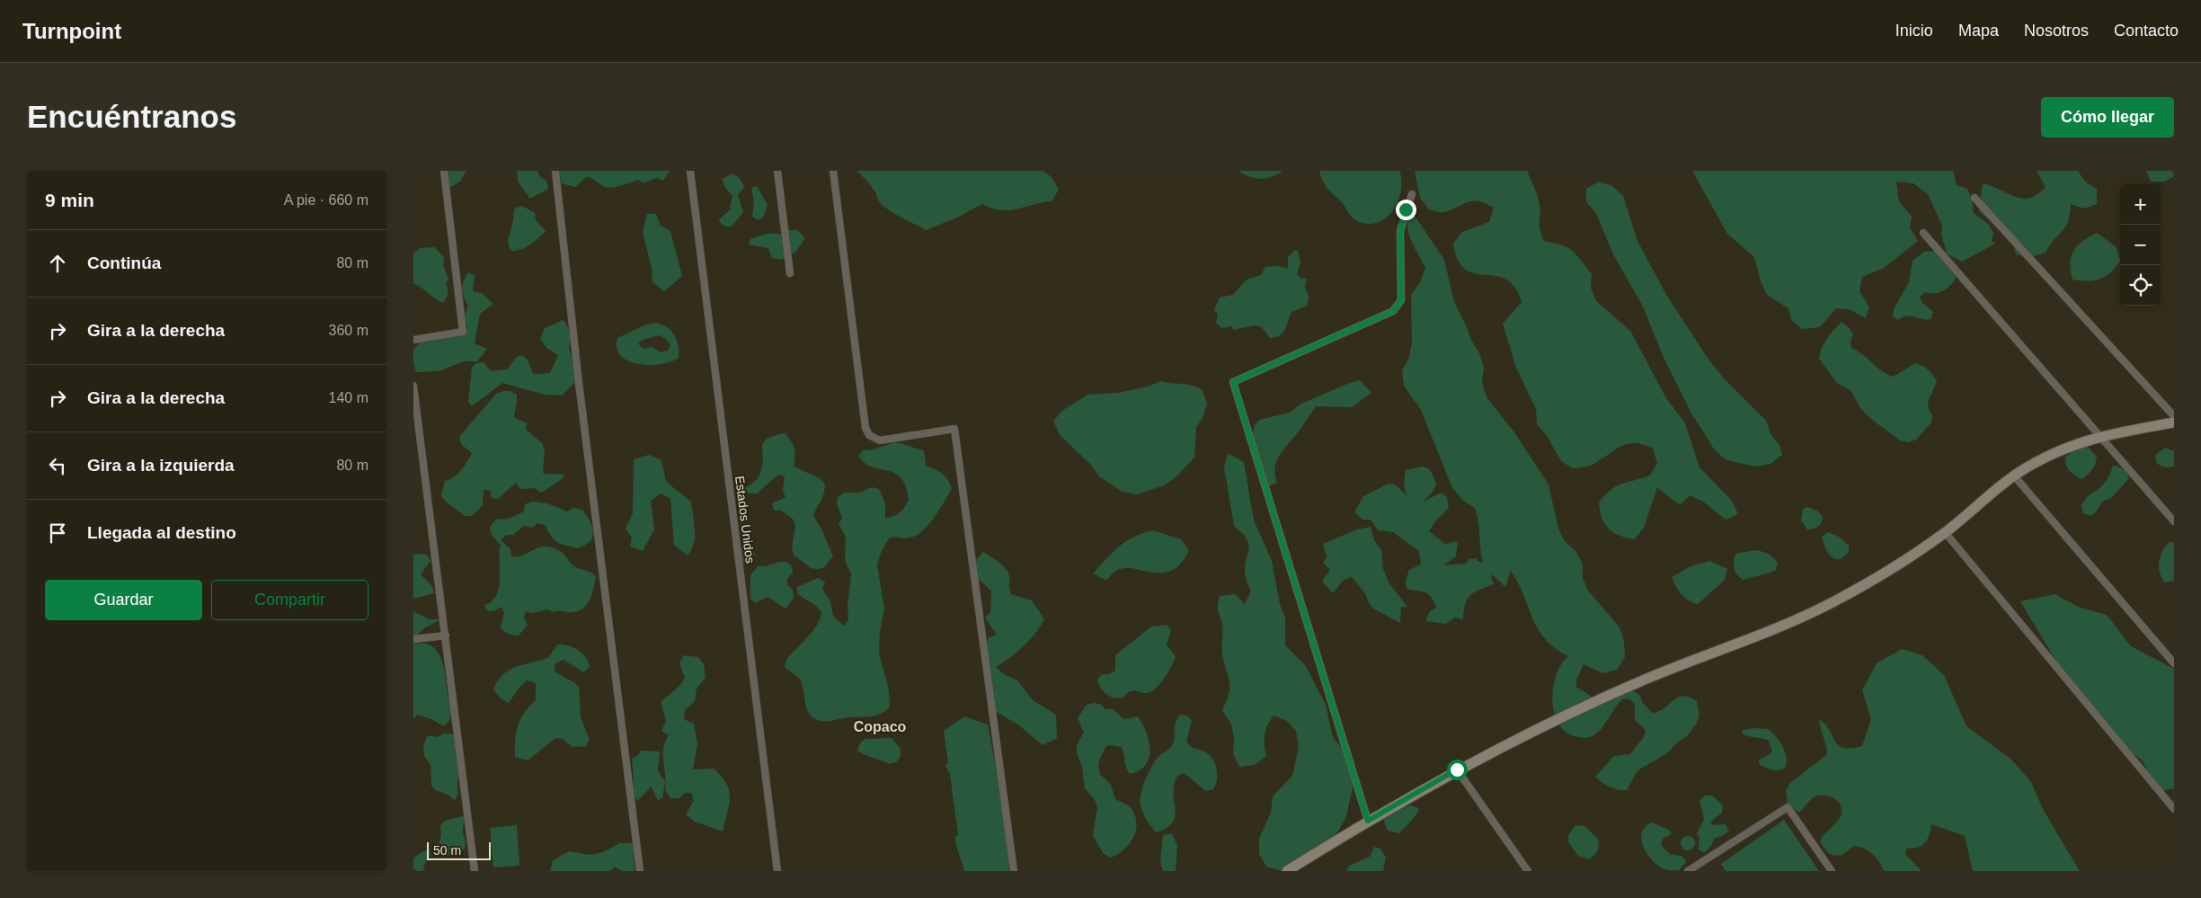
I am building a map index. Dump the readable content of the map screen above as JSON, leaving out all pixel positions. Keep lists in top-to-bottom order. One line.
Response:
{"streets":{"street":["Estados Unidos"]},"districts":["Copaco"],"scale_bar":"50 m","page":{"header":"Turnpoint","nav":["Inicio","Mapa","Nosotros","Contacto"],"buttons":["Cómo llegar",["Guardar","Compartir"]],"title":"Encuéntranos","heading":["9 min","A pie · 660 m"],"map_buttons":["+","−"],"list":[["Continúa","80 m"],["Gira a la derecha","360 m"],["Gira a la derecha","140 m"],["Gira a la izquierda","80 m"],"Llegada al destino"],"scale":"50 m"}}
